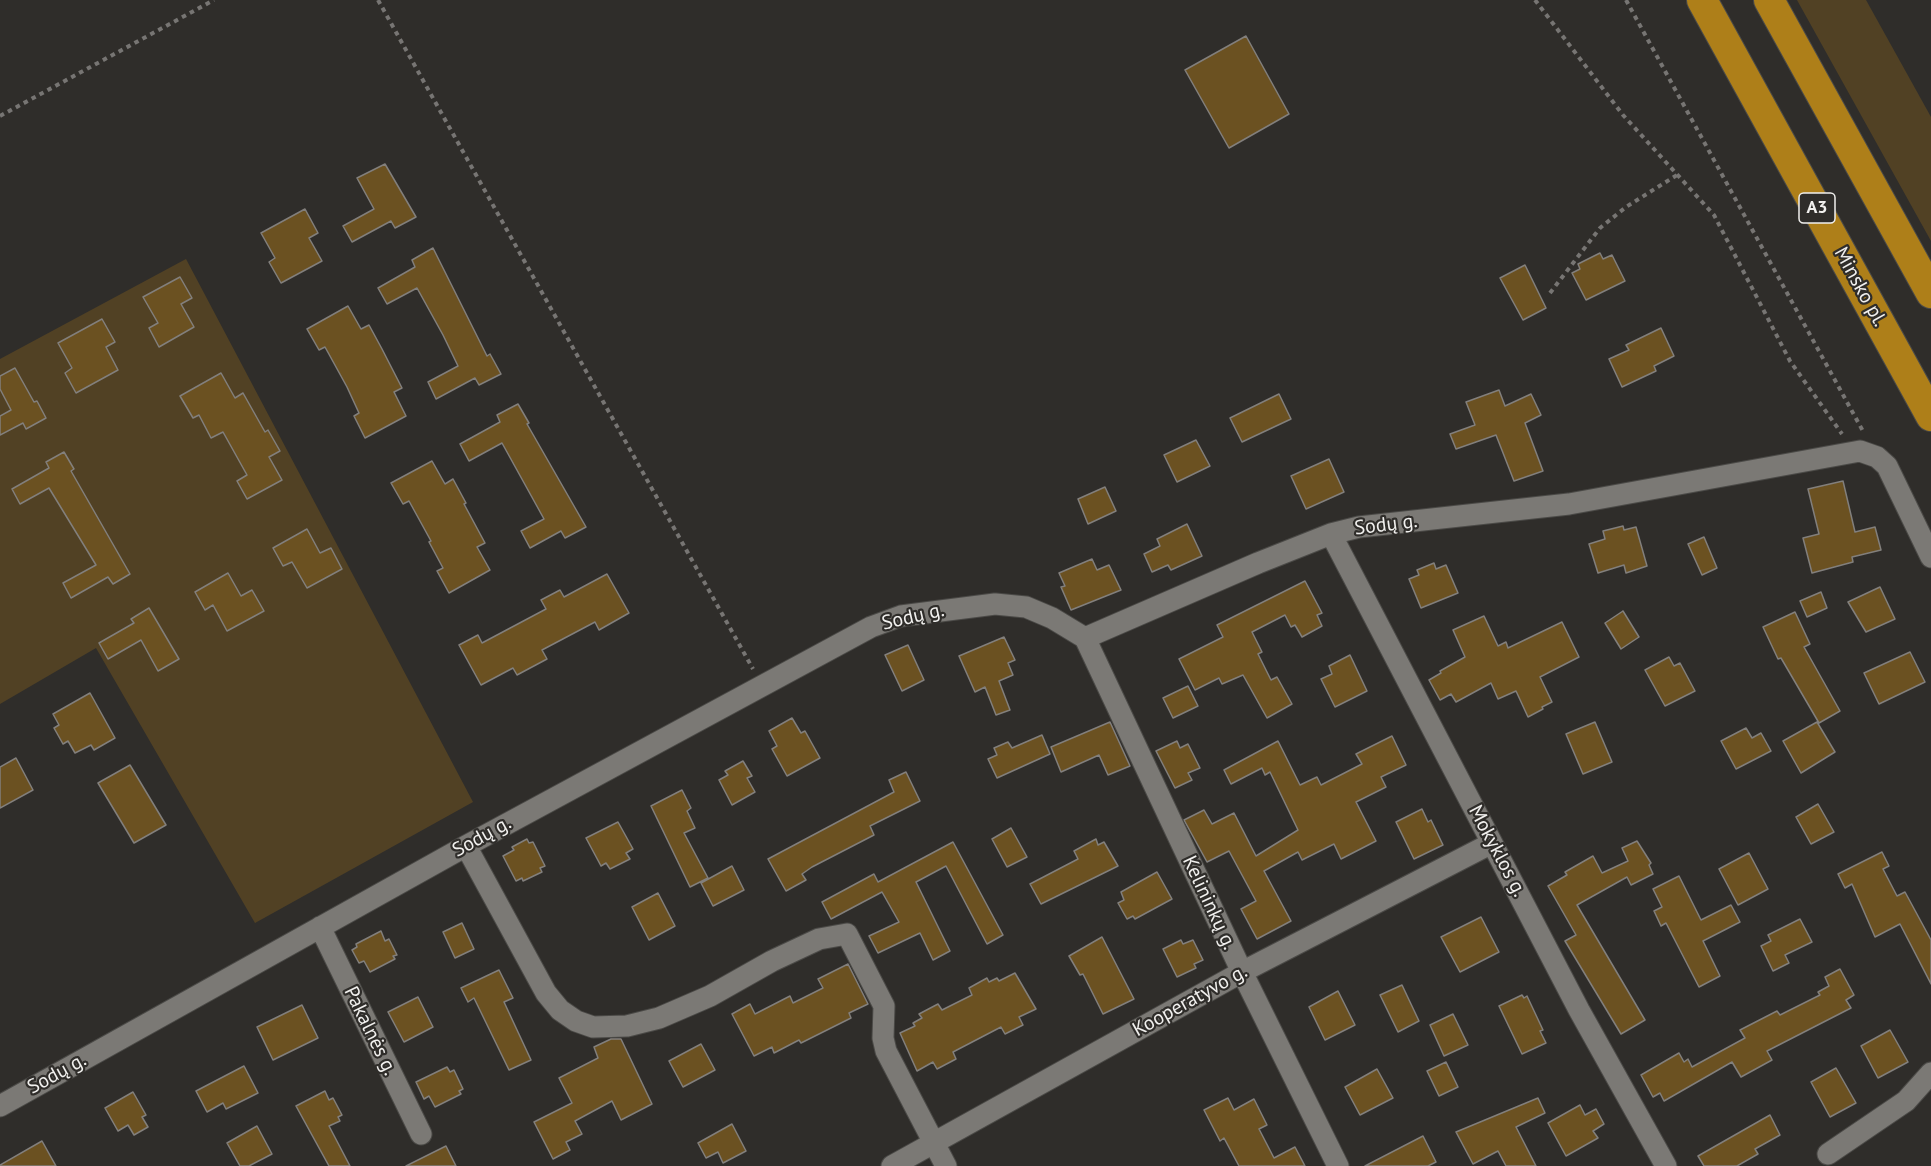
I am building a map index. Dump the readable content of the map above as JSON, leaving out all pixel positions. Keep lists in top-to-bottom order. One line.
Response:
{"streets":{"highway":["A3","Minsko pl."],"street":["Sodų g.","Mokyklos g.","Kelininkų g.","Kooperatyvo g.","Pakalnės g."]},"crossings":[["Sodų g.","Mokyklos g."],["Sodų g.","Kelininkų g."],["Sodų g.","Pakalnės g."],["Mokyklos g.","Kooperatyvo g."],["Kelininkų g.","Kooperatyvo g."]]}
